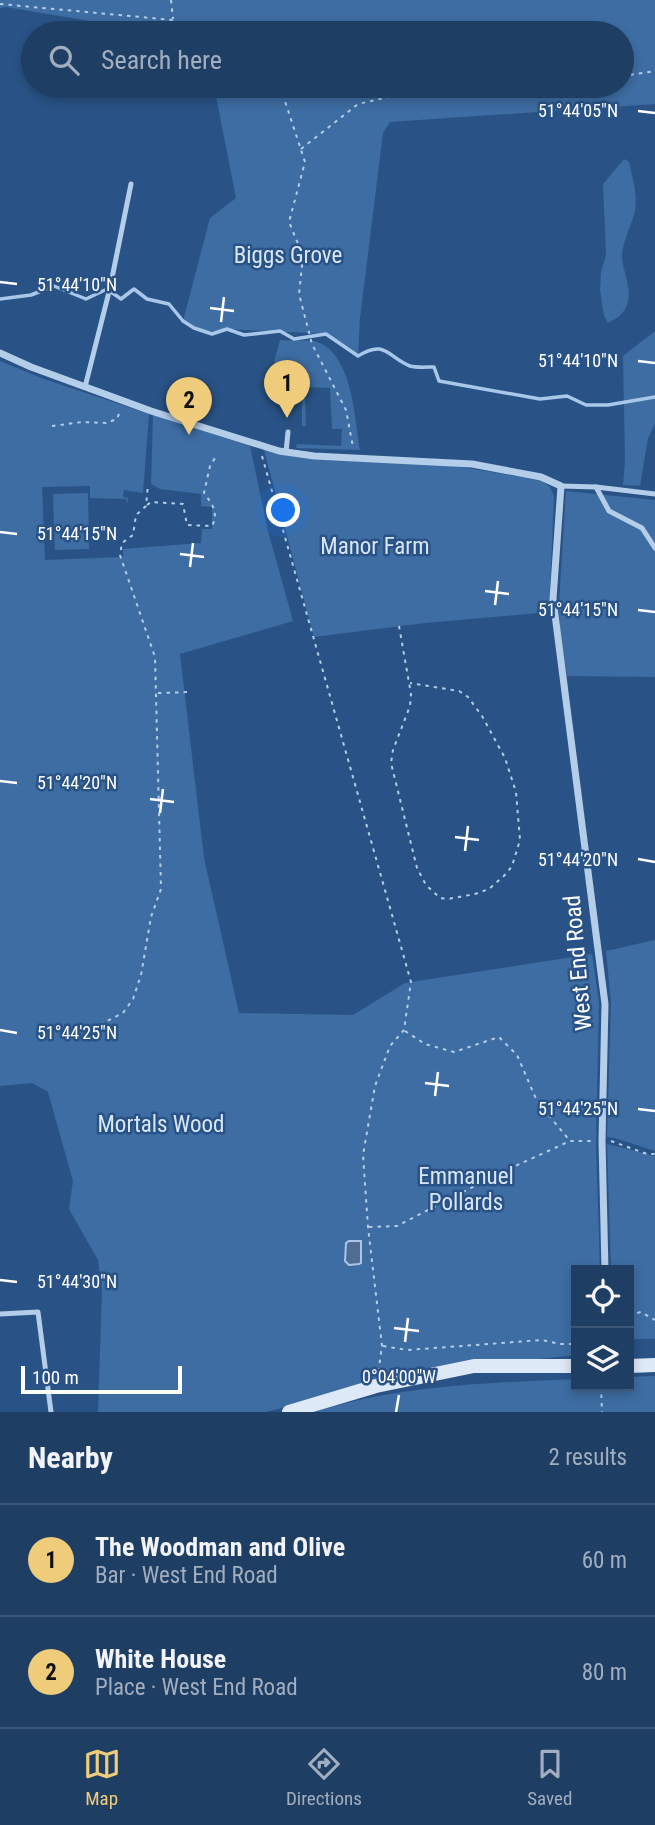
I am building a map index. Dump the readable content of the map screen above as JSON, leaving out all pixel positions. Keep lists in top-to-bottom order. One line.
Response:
{"streets":{"street":["West End Road"]},"parks":["Biggs Grove","Manor Farm","Mortals Wood","Emmanuel Pollards"],"scale_bar":"100 m","page":{"search":"Search here","pins":["1","2"],"scale":"100 m","heading":["Nearby","2 results"],"list":[{"mark":"1","name":"The Woodman and Olive","note":"Bar · West End Road","value":"60 m"},{"mark":"2","name":"White House","note":"Place · West End Road","value":"80 m"}],"nav":["Map","Directions","Saved"]},"coordinates":["51°44'05\"N","51°44'10\"N","51°44'15\"N","51°44'20\"N","51°44'25\"N","51°44'30\"N","0°04'00\"W"]}
